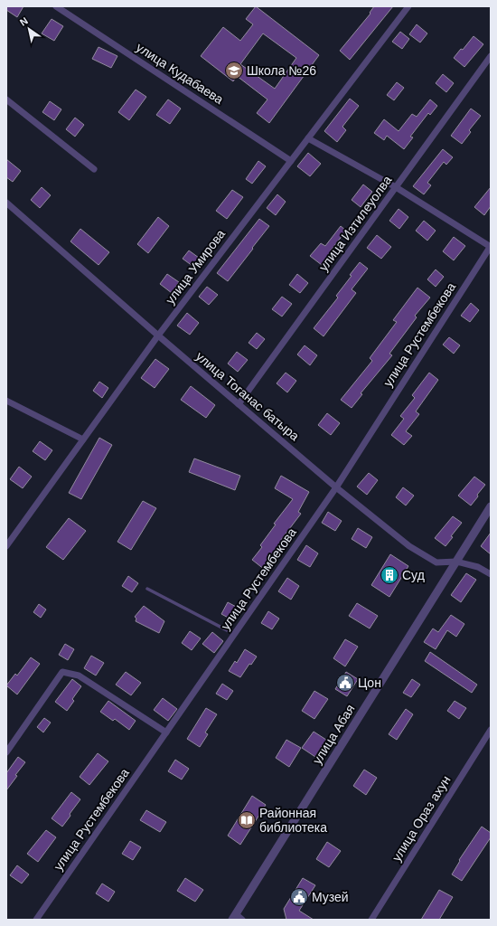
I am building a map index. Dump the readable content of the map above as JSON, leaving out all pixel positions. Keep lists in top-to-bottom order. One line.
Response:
{"streets":{"street":["улица Кудабаева","улица Изтилеуолва","улица Умирова","улица Рустембекова","улица Тоганас батыра","улица Абая","улица Ораз ахун"]},"crossings":[["улица Кудабаева","улица Умирова"],["улица Изтилеуолва","улица Тоганас батыра"],["улица Умирова","улица Тоганас батыра"],["улица Рустембекова","улица Тоганас батыра"],["улица Тоганас батыра","улица Абая"]],"places":{"school or university":["Школа №26"],"building":["Суд"],"public building":["Цон","Музей"],"library":["Районная библиотека"]},"north":"top left"}
